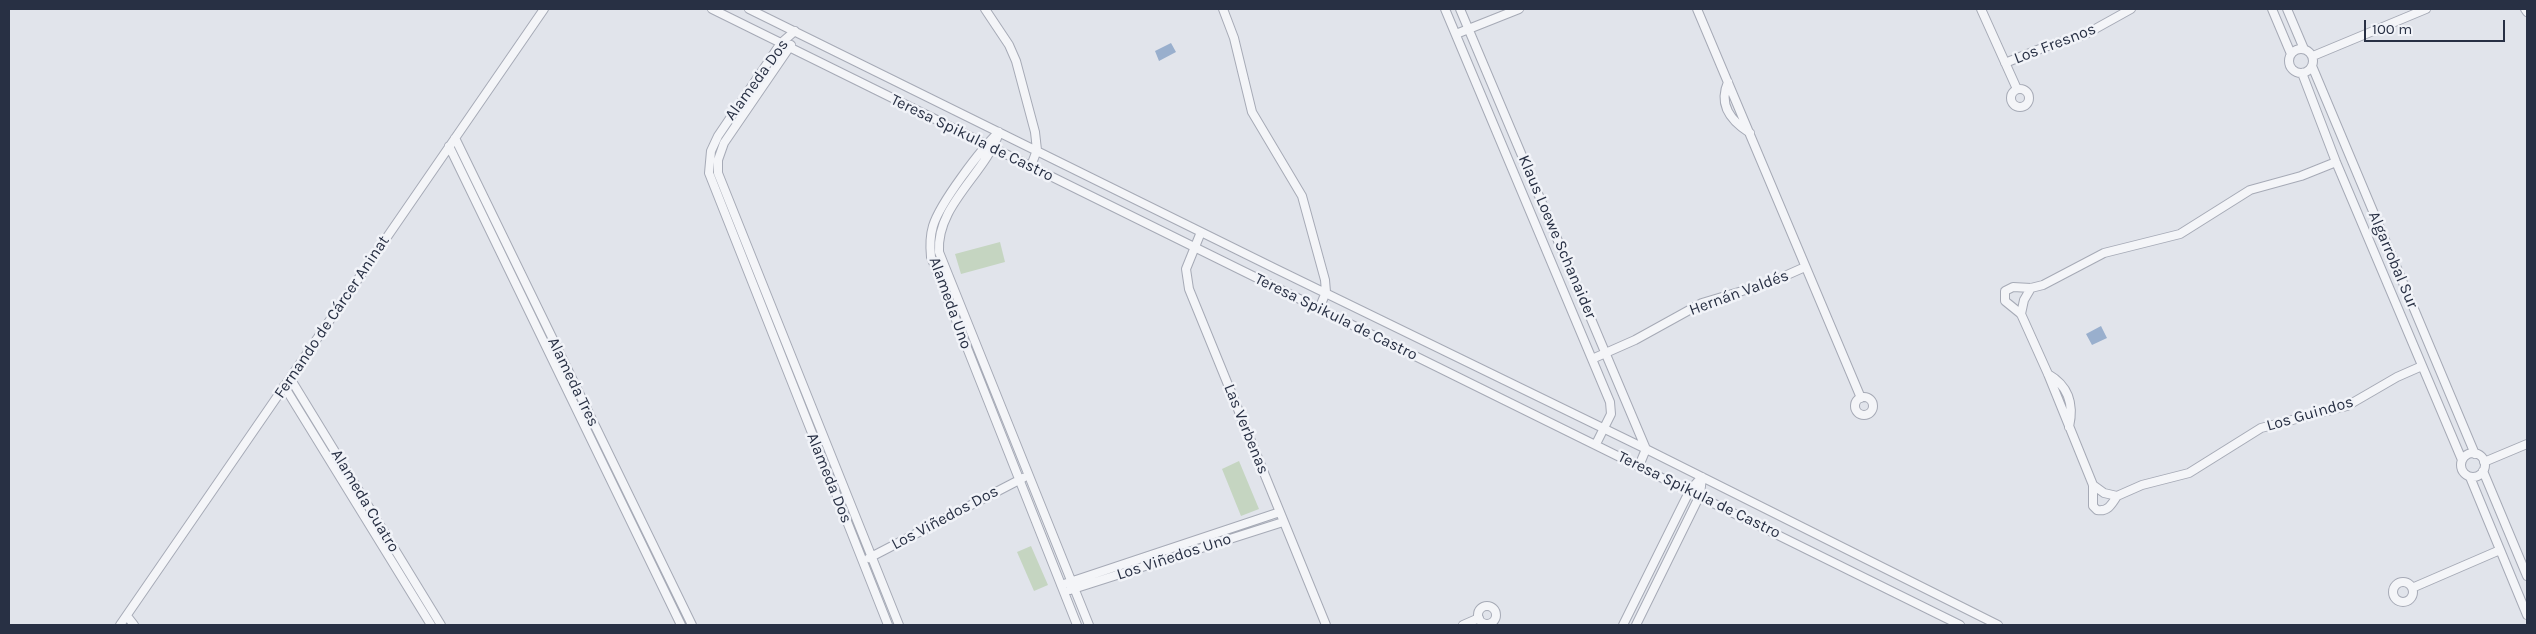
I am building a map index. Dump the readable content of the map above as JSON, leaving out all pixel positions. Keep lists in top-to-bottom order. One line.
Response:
{"streets":{"street":["Los Fresnos","Alameda Dos","Teresa Spikula de Castro","Klaus Loewe Schanaider","Algarrobal Sur","Hernán Valdés","Alameda Uno","Fernando de Cárcer Aninat","Alameda Tres","Los Guindos","Las Verbenas","Alameda Cuatro","Los Viñedos Dos","Los Viñedos Uno"]},"crossings":[["Alameda Dos","Teresa Spikula de Castro"],["Alameda Dos","Los Viñedos Dos"],["Teresa Spikula de Castro","Klaus Loewe Schanaider"],["Teresa Spikula de Castro","Alameda Uno"],["Teresa Spikula de Castro","Las Verbenas"],["Klaus Loewe Schanaider","Hernán Valdés"],["Algarrobal Sur","Los Guindos"],["Alameda Uno","Los Viñedos Dos"],["Alameda Uno","Los Viñedos Uno"],["Fernando de Cárcer Aninat","Alameda Tres"],["Fernando de Cárcer Aninat","Alameda Cuatro"],["Las Verbenas","Los Viñedos Uno"]],"scale_bar":"100 m"}
